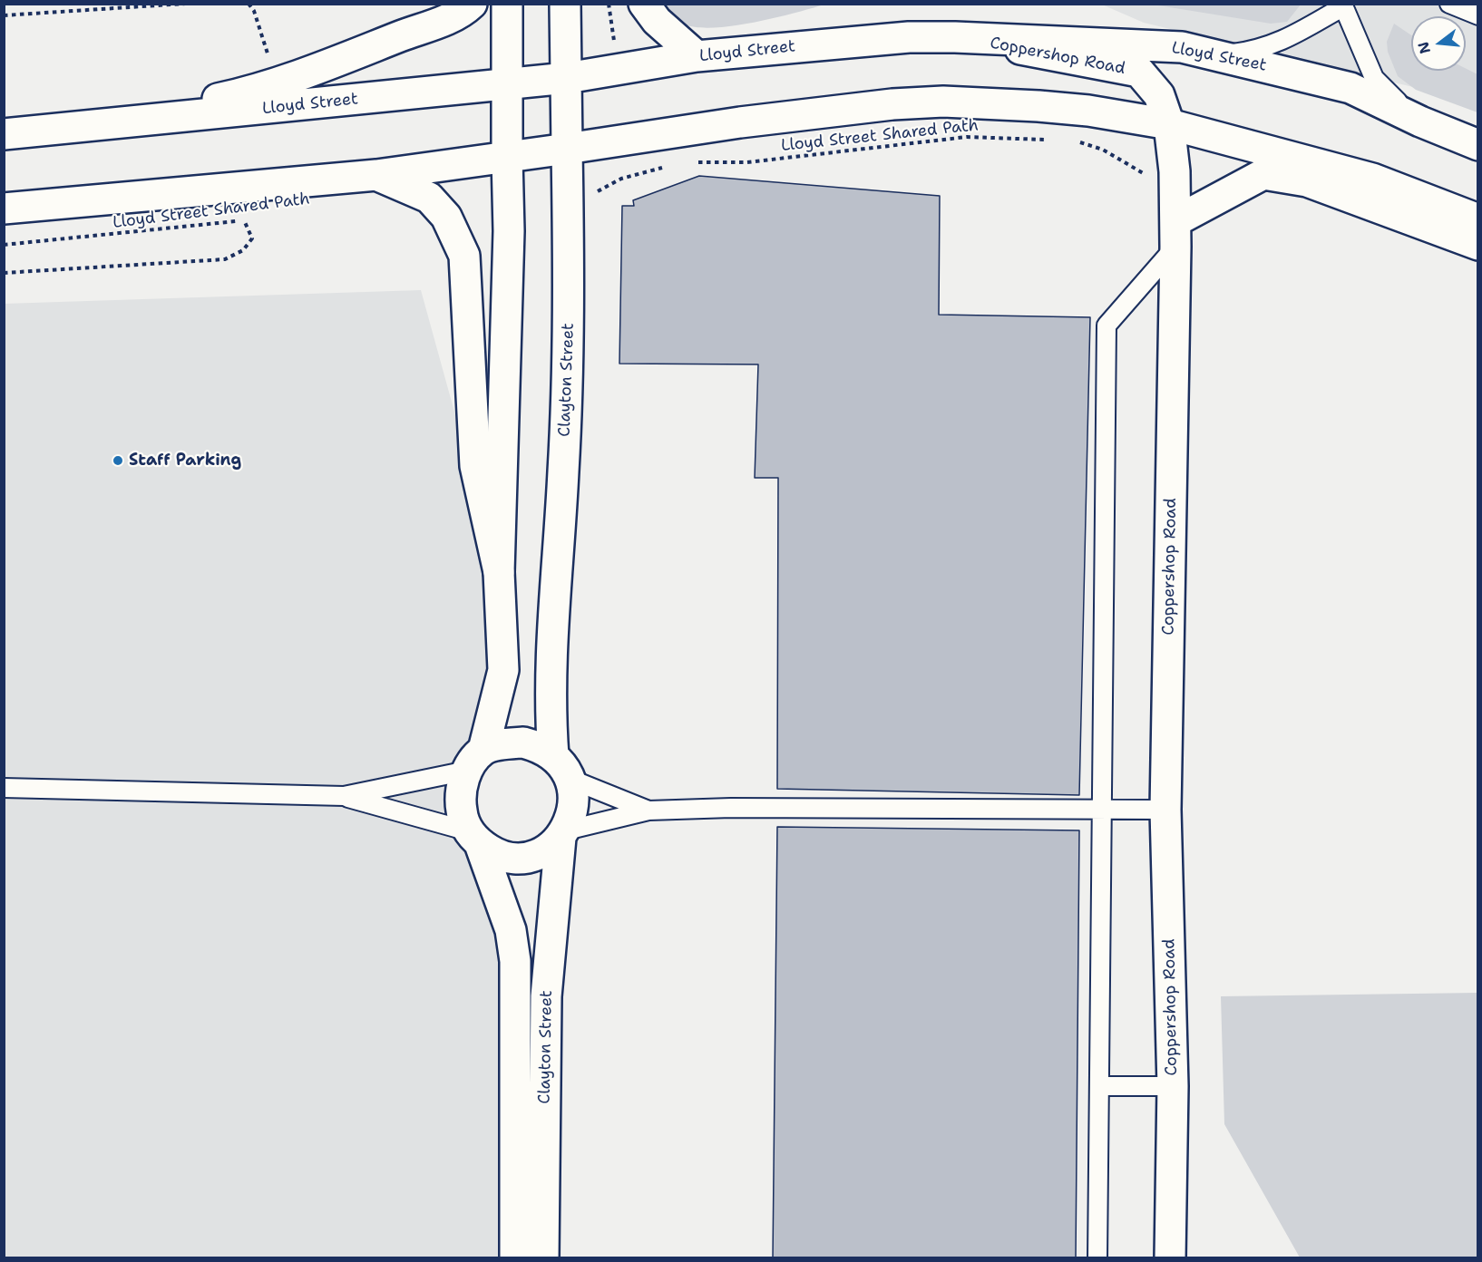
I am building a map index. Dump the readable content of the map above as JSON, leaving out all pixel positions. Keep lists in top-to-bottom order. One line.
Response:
{"streets":{"main road":["Lloyd Street","Coppershop Road","Clayton Street"],"path":["Lloyd Street Shared Path"]},"crossings":[["Lloyd Street","Coppershop Road"],["Lloyd Street","Clayton Street"]],"places":["Staff Parking"],"north":"left"}
